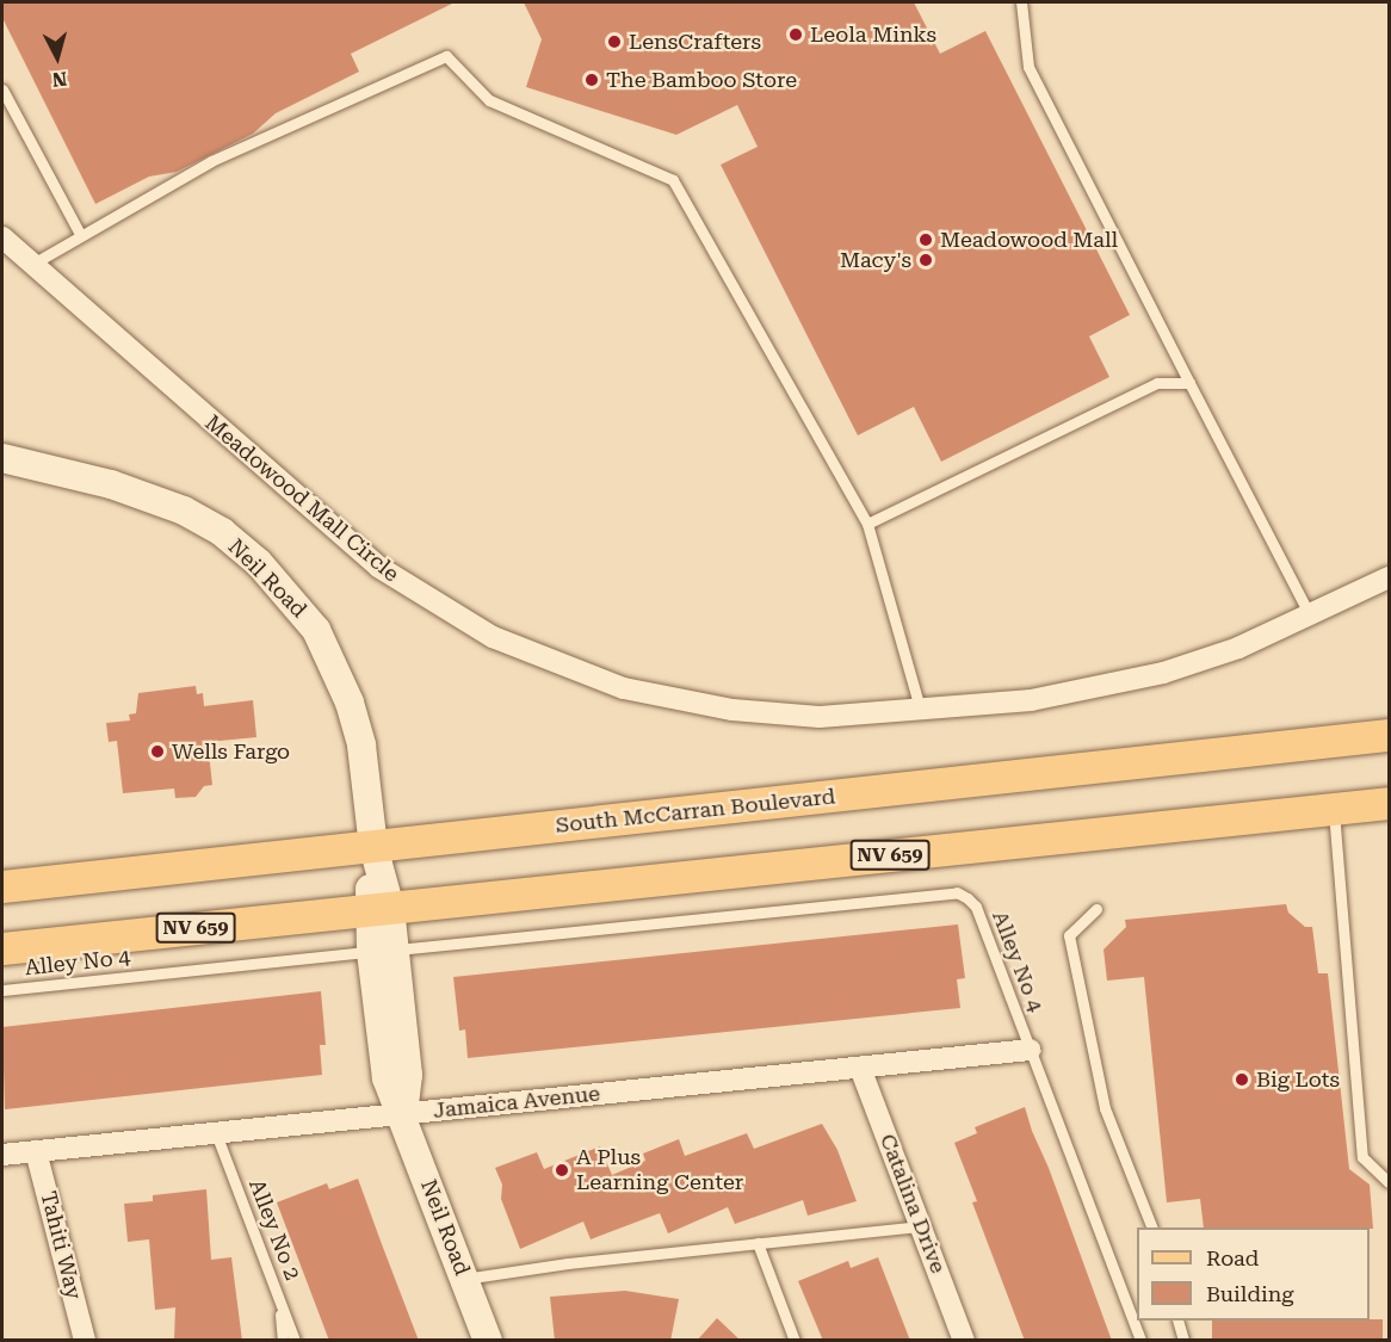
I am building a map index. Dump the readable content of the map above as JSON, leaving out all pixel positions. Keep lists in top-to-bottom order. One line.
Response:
{"streets":{"main road":["South McCarran Boulevard","NV 659"],"street":["Meadowood Mall Circle","Neil Road","Jamaica Avenue","Catalina Drive","Tahiti Way"],"lane":["Alley No 4","Alley No 2"]},"crossings":[["Neil Road","South McCarran Boulevard"],["Neil Road","NV 659"],["Neil Road","Alley No 4"],["Neil Road","Jamaica Avenue"],["Alley No 4","Jamaica Avenue"],["Jamaica Avenue","Catalina Drive"],["Jamaica Avenue","Alley No 2"],["Jamaica Avenue","Tahiti Way"]],"places":["Leola Minks","LensCrafters","The Bamboo Store","Meadowood Mall","Macy's","Wells Fargo","Big Lots","A Plus Learning Center"],"legend":["Road","Building"],"north":"bottom"}
